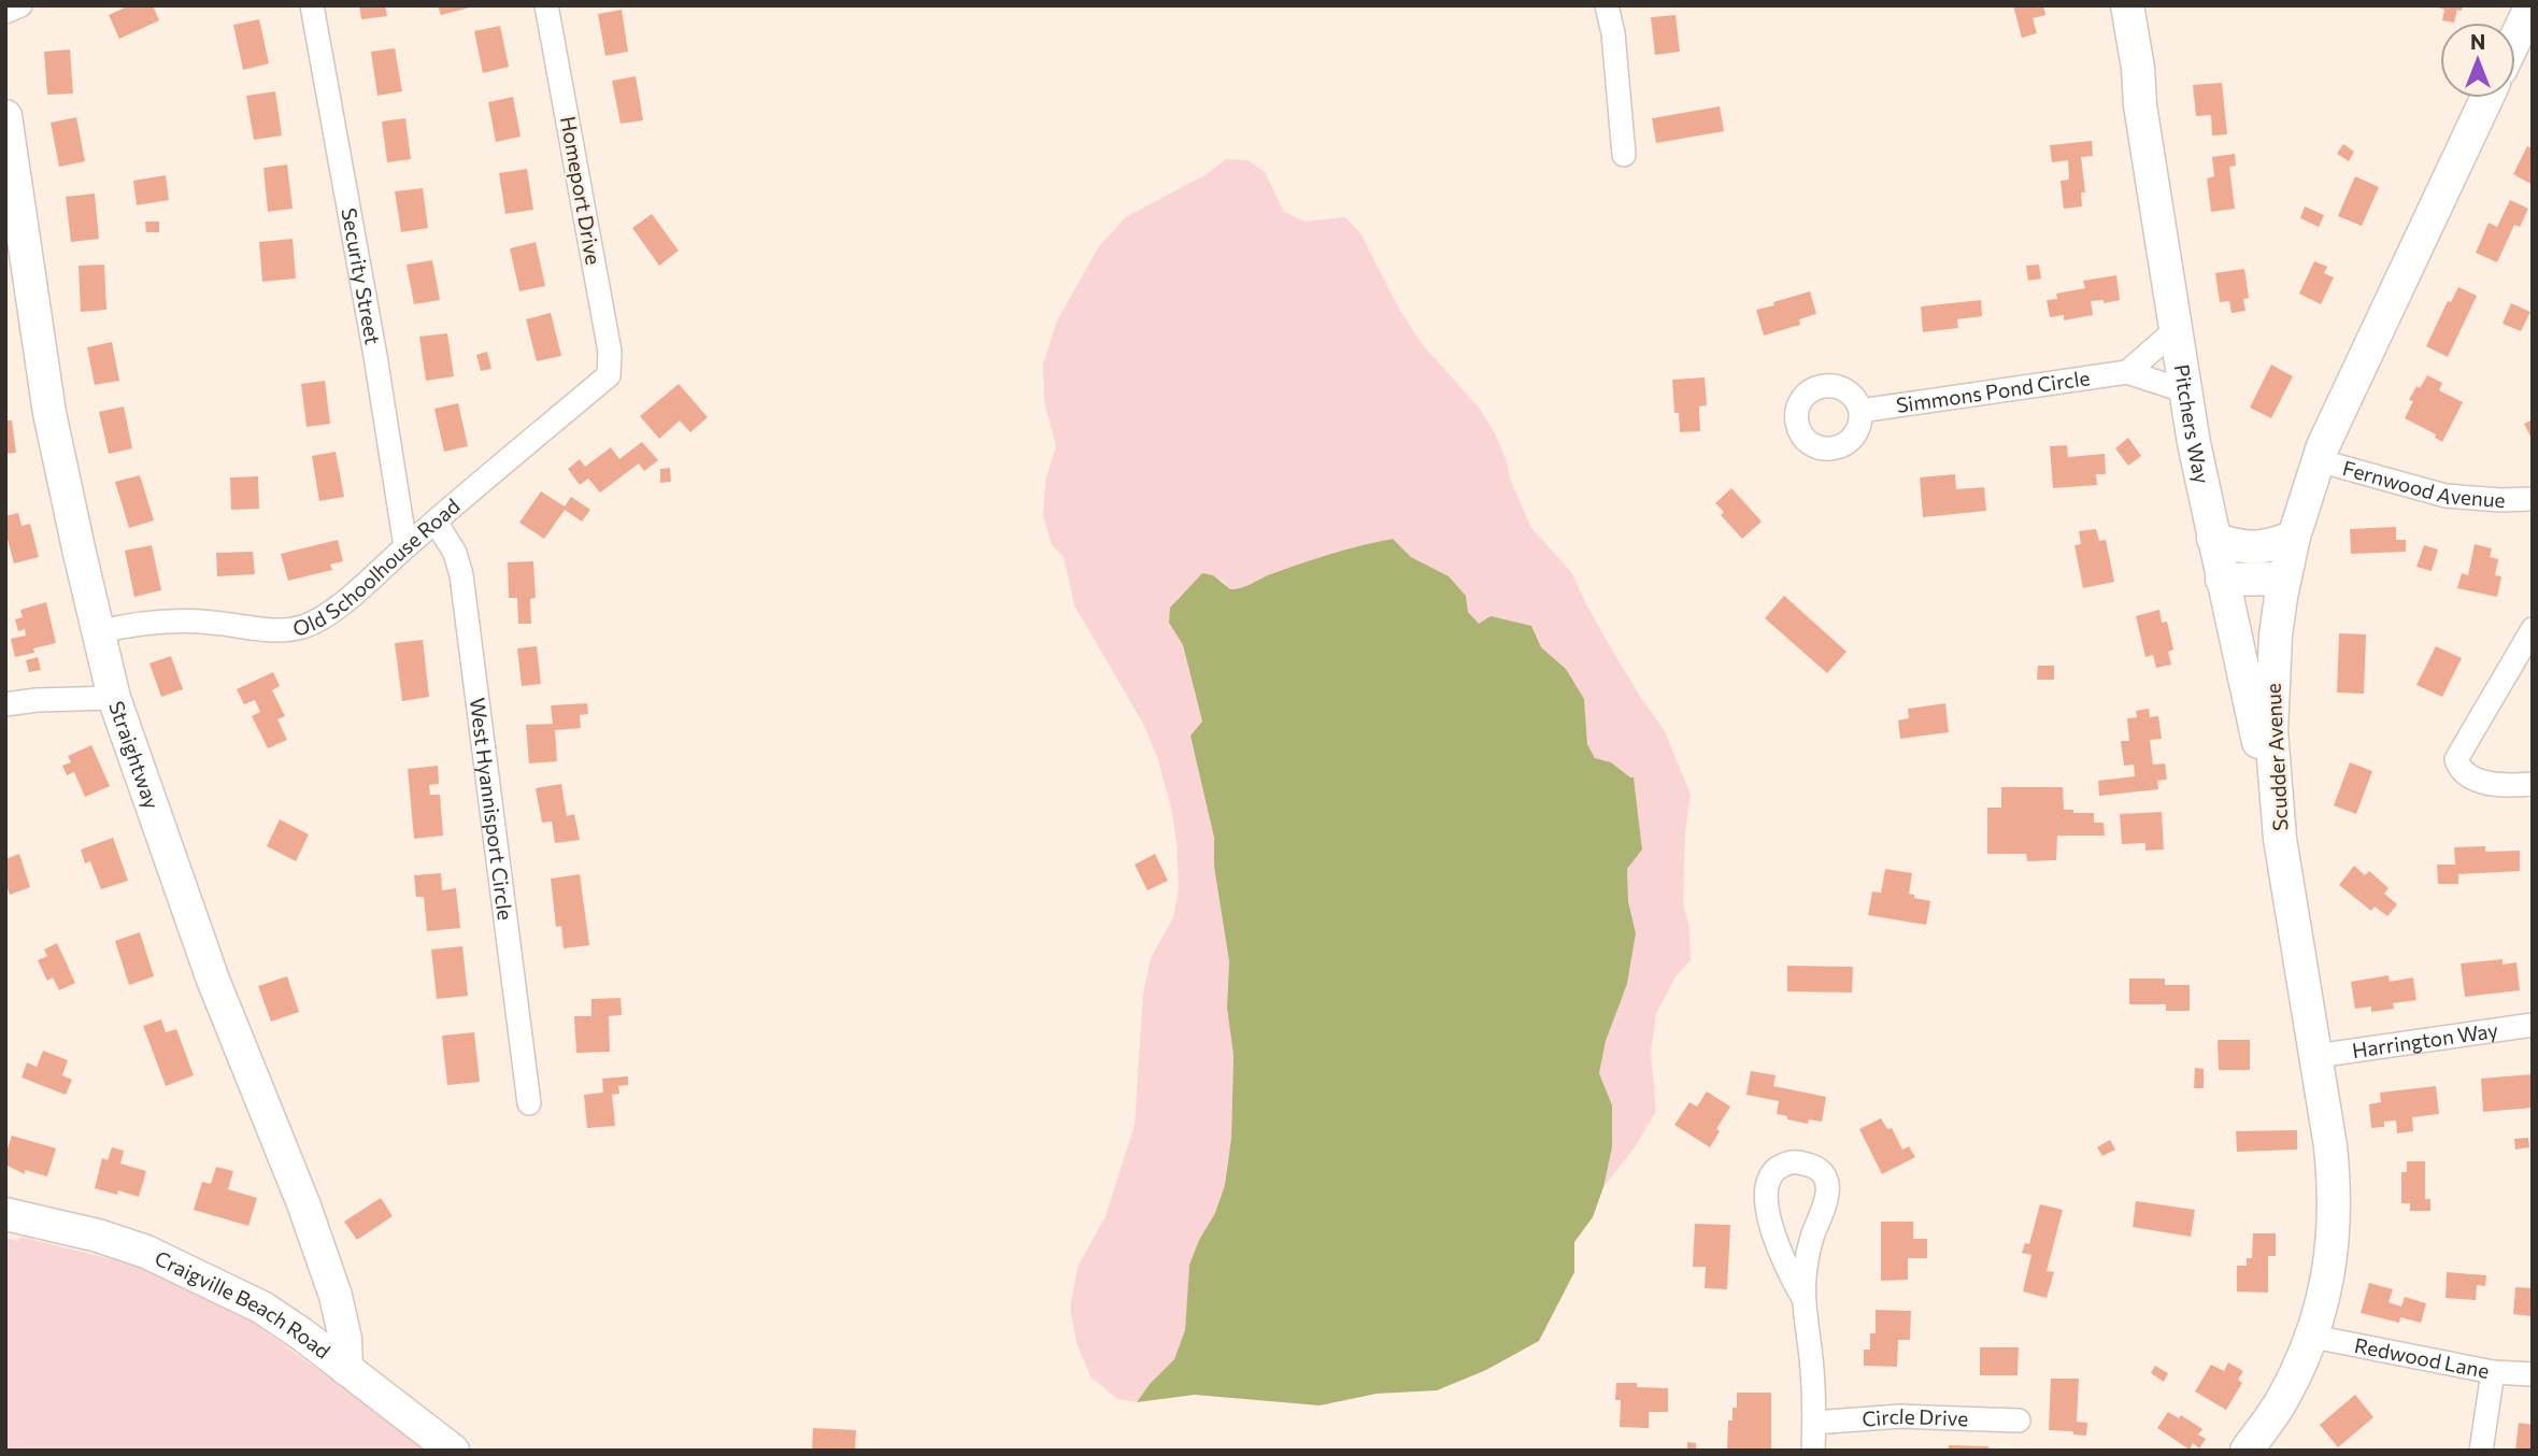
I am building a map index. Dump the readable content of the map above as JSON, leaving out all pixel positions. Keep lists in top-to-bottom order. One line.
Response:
{"streets":{"main road":["Pitchers Way","Straightway","Scudder Avenue","Craigville Beach Road"],"street":["Homeport Drive","Security Street","Simmons Pond Circle","Fernwood Avenue","Old Schoolhouse Road","West Hyannisport Circle","Harrington Way","Redwood Lane","Circle Drive"]},"crossings":[["Homeport Drive","Old Schoolhouse Road"],["Security Street","Old Schoolhouse Road"],["Simmons Pond Circle","Pitchers Way"],["Pitchers Way","Scudder Avenue"],["Fernwood Avenue","Scudder Avenue"],["Old Schoolhouse Road","Straightway"],["Old Schoolhouse Road","West Hyannisport Circle"],["Straightway","Craigville Beach Road"],["Scudder Avenue","Harrington Way"],["Scudder Avenue","Redwood Lane"]],"north":"top"}
